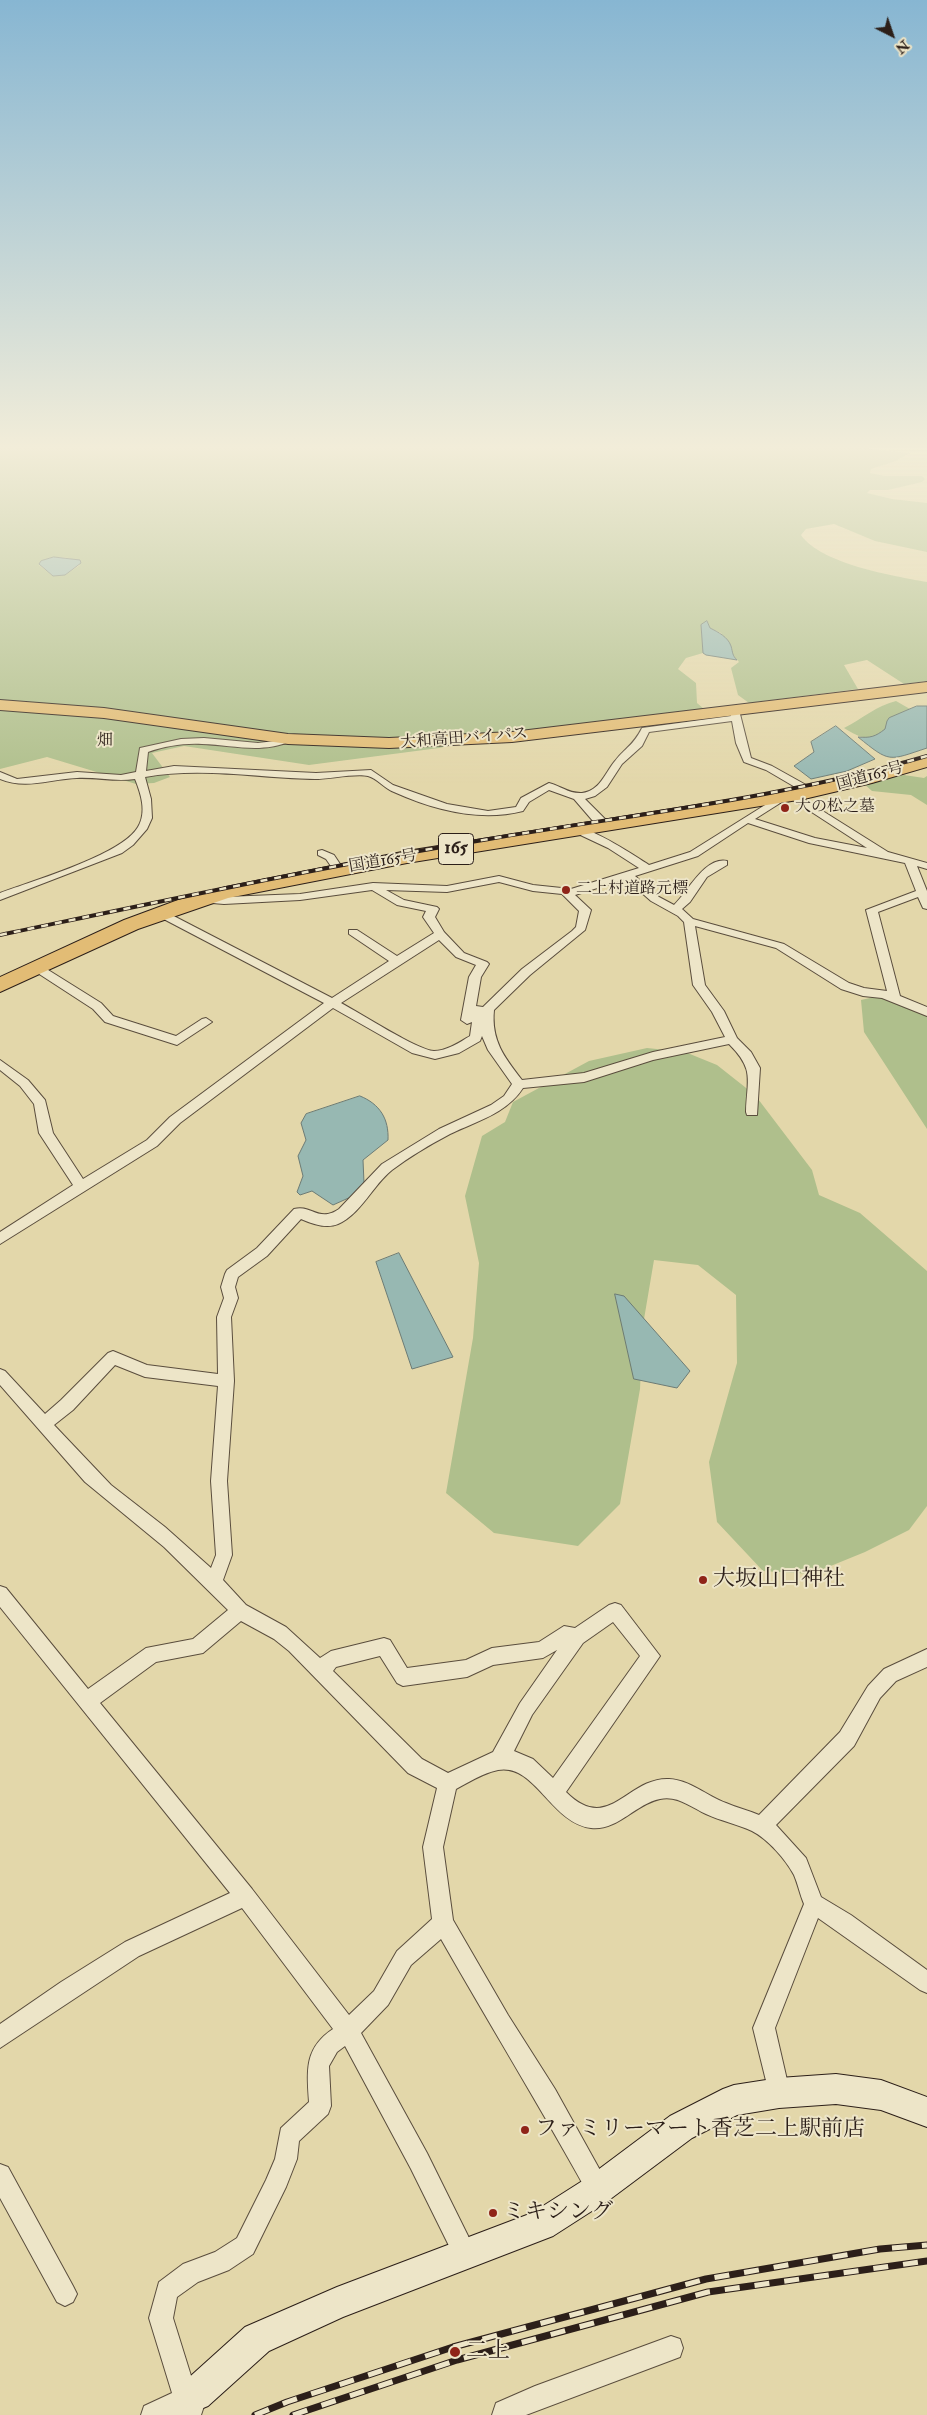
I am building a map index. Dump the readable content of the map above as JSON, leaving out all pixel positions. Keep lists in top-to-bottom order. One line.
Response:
{"streets":{"highway":["大和高田バイパス","国道165号","165"]},"districts":["畑"],"places":["大の松之墓","二上村道路元標","大坂山口神社","ファミリーマート香芝二上駅前店","ミキシング","二上"],"north":"bottom right"}
